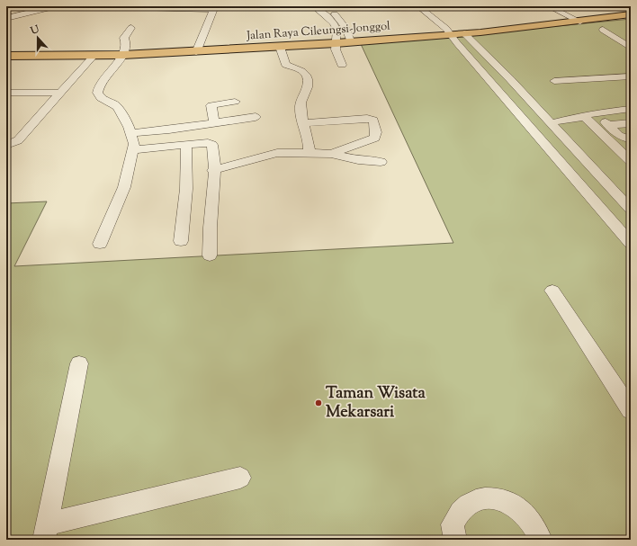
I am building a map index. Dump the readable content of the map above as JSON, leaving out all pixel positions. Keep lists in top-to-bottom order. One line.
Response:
{"streets":{"main road":["Jalan Raya Cileungsi-Jonggol"]},"places":["Taman Wisata Mekarsari"],"north":"top"}
